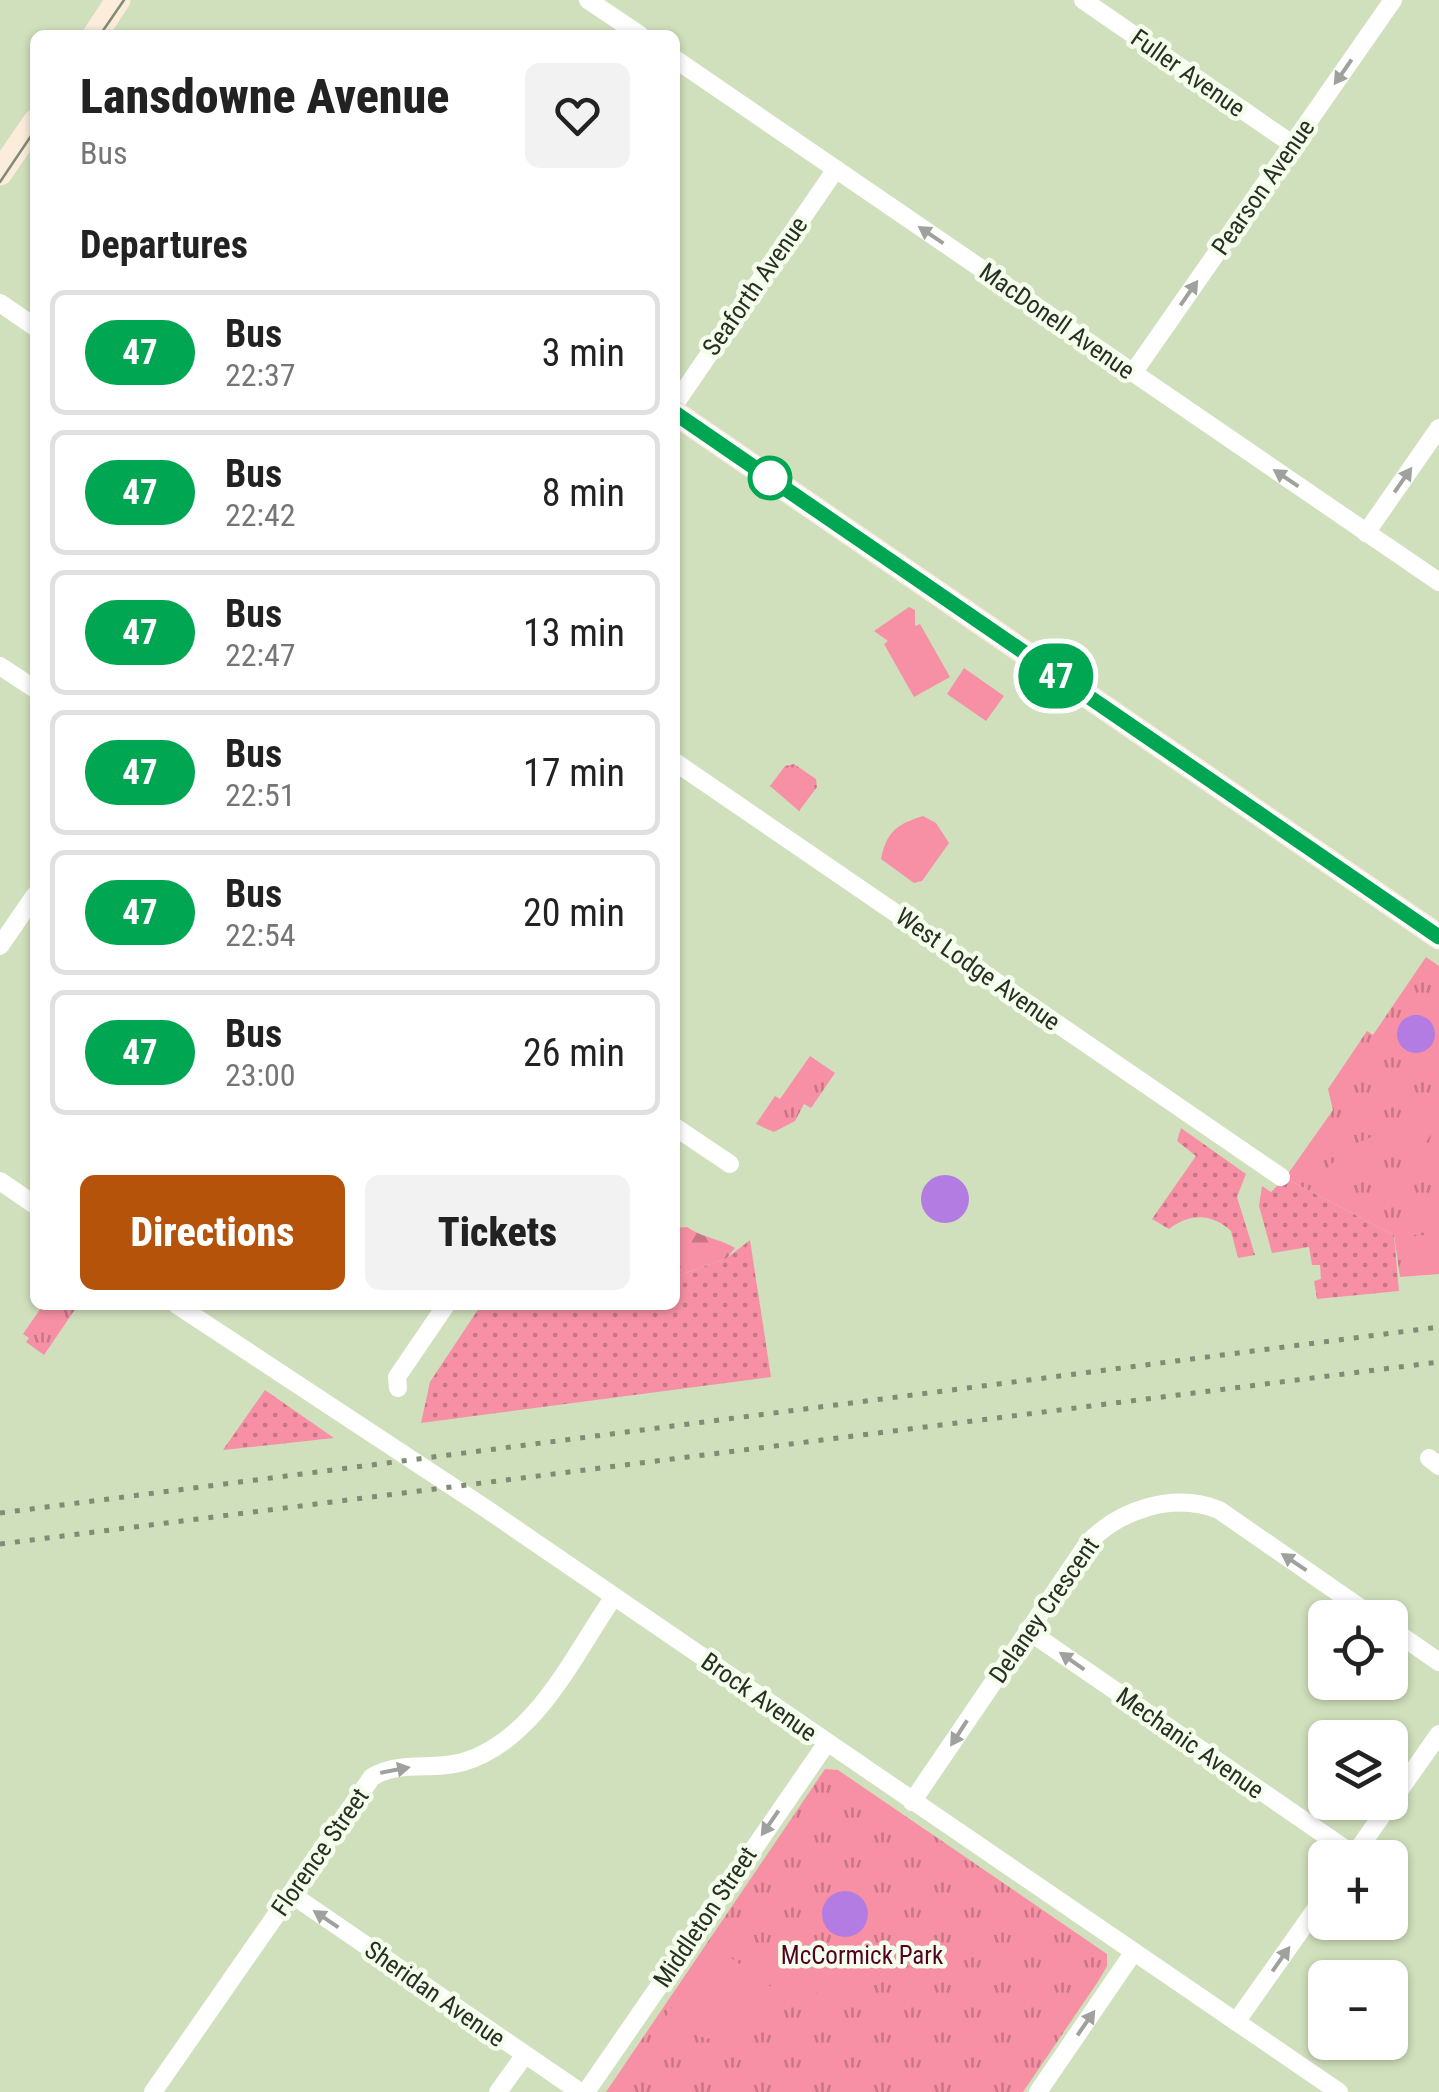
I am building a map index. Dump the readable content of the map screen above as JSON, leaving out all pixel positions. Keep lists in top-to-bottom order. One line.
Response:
{"streets":{"street":["Fuller Avenue","Pearson Avenue","Seaforth Avenue","MacDonell Avenue","West Lodge Avenue","Delaney Crescent","Brock Avenue","Mechanic Avenue","Florence Street","Middleton Street","Sheridan Avenue"]},"crossings":[["Fuller Avenue","Pearson Avenue"],["Pearson Avenue","MacDonell Avenue"],["Seaforth Avenue","MacDonell Avenue"],["Delaney Crescent","Brock Avenue"],["Delaney Crescent","Mechanic Avenue"],["Brock Avenue","Florence Street"],["Brock Avenue","Middleton Street"],["Florence Street","Sheridan Avenue"],["Middleton Street","Sheridan Avenue"]],"one_way":["MacDonell Avenue","Mechanic Avenue","Florence Street","Middleton Street","Sheridan Avenue"],"parks":["McCormick Park"],"lines":["bus line 47"],"page":{"on_map":"47","heading":[["Lansdowne Avenue","Bus"],"Departures"],"list":[{"mark":"47","name":"Bus","note":"22:37","value":"3 min"},{"mark":"47","name":"Bus","note":"22:42","value":"8 min"},{"mark":"47","name":"Bus","note":"22:47","value":"13 min"},{"mark":"47","name":"Bus","note":"22:51","value":"17 min"},{"mark":"47","name":"Bus","note":"22:54","value":"20 min"},{"mark":"47","name":"Bus","note":"23:00","value":"26 min"}],"buttons":["Directions","Tickets"],"map_buttons":["+","−"]}}
